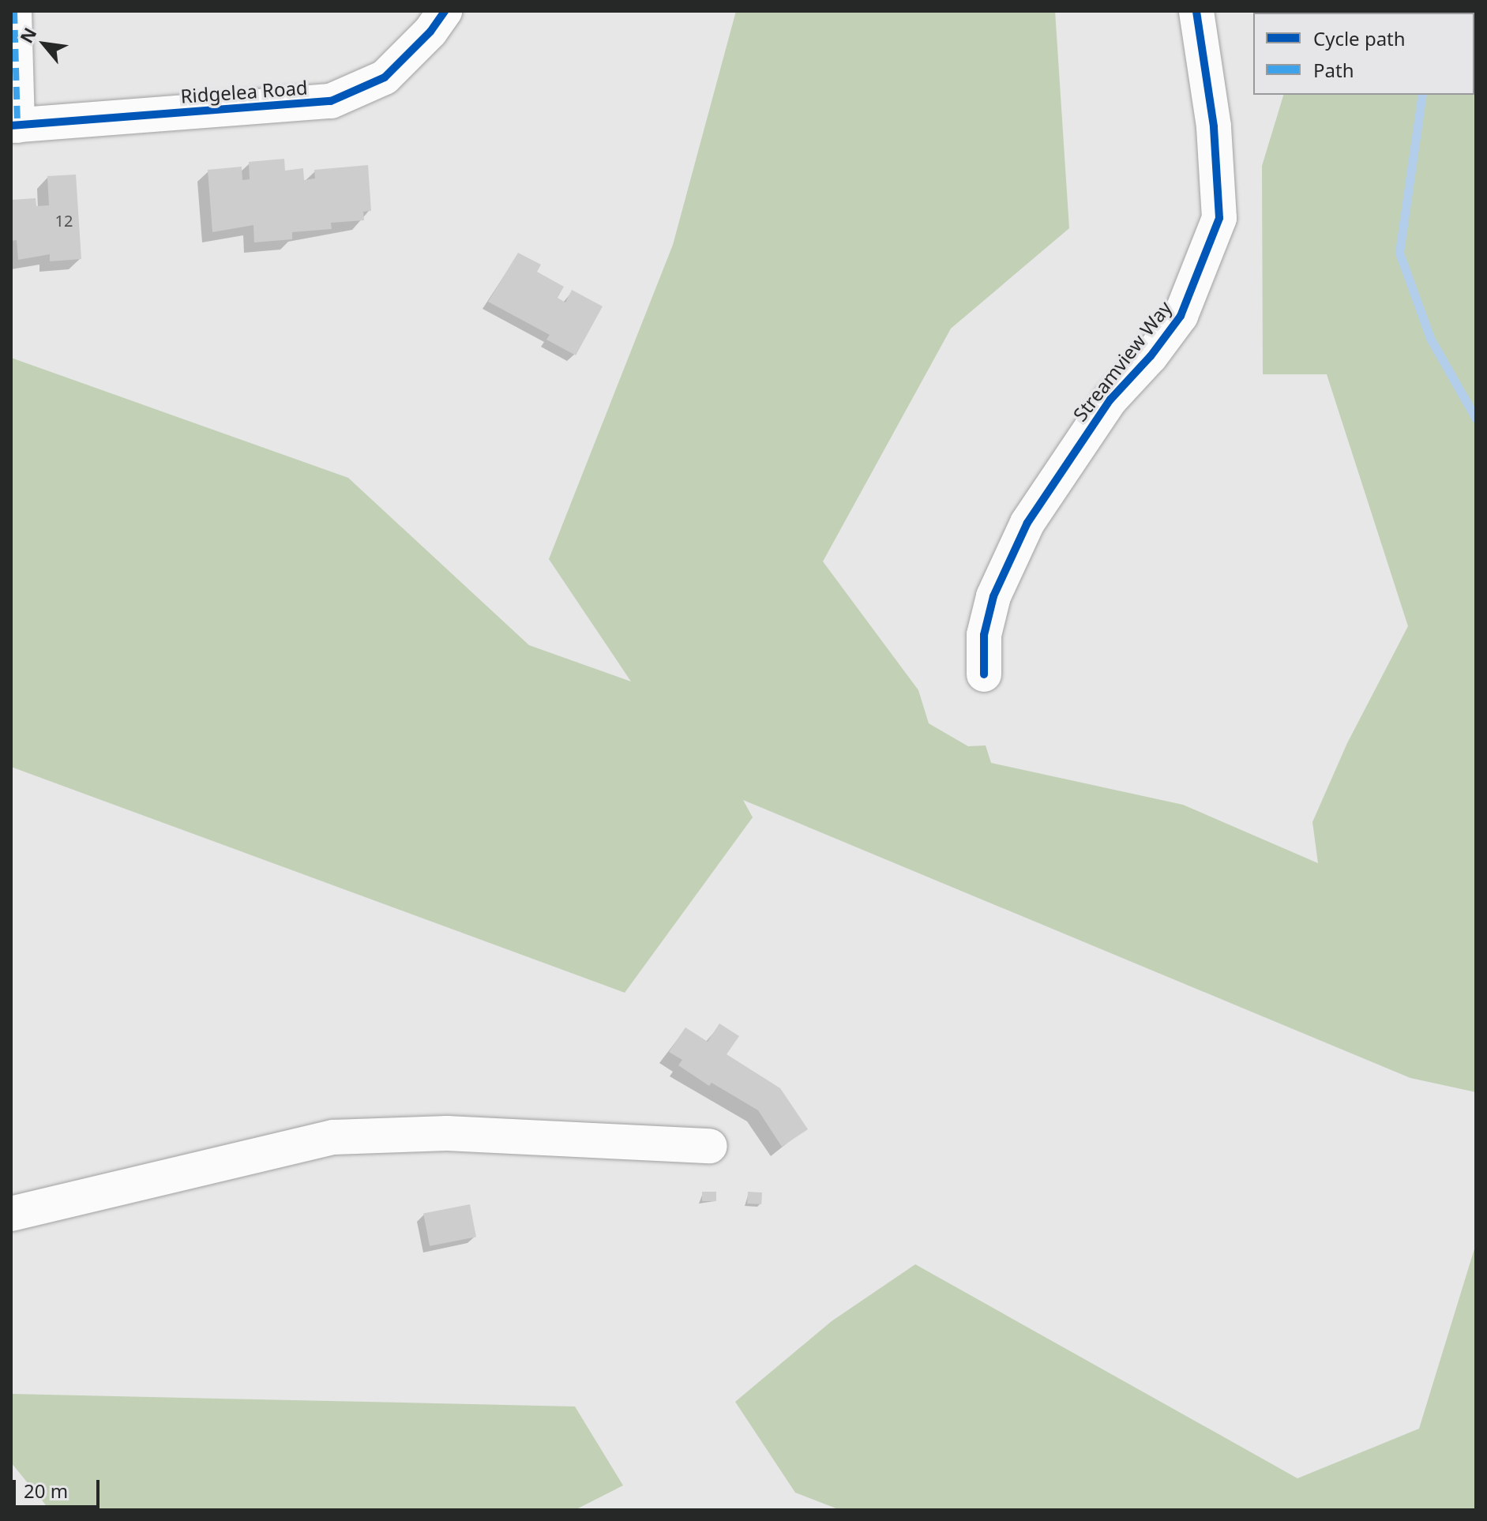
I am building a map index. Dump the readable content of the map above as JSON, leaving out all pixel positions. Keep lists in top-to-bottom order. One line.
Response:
{"streets":{"street":["Ridgelea Road","Streamview Way"]},"house_numbers":["12"],"legend":["Cycle path","Path"],"scale_bar":"20 m","north":"top left"}
